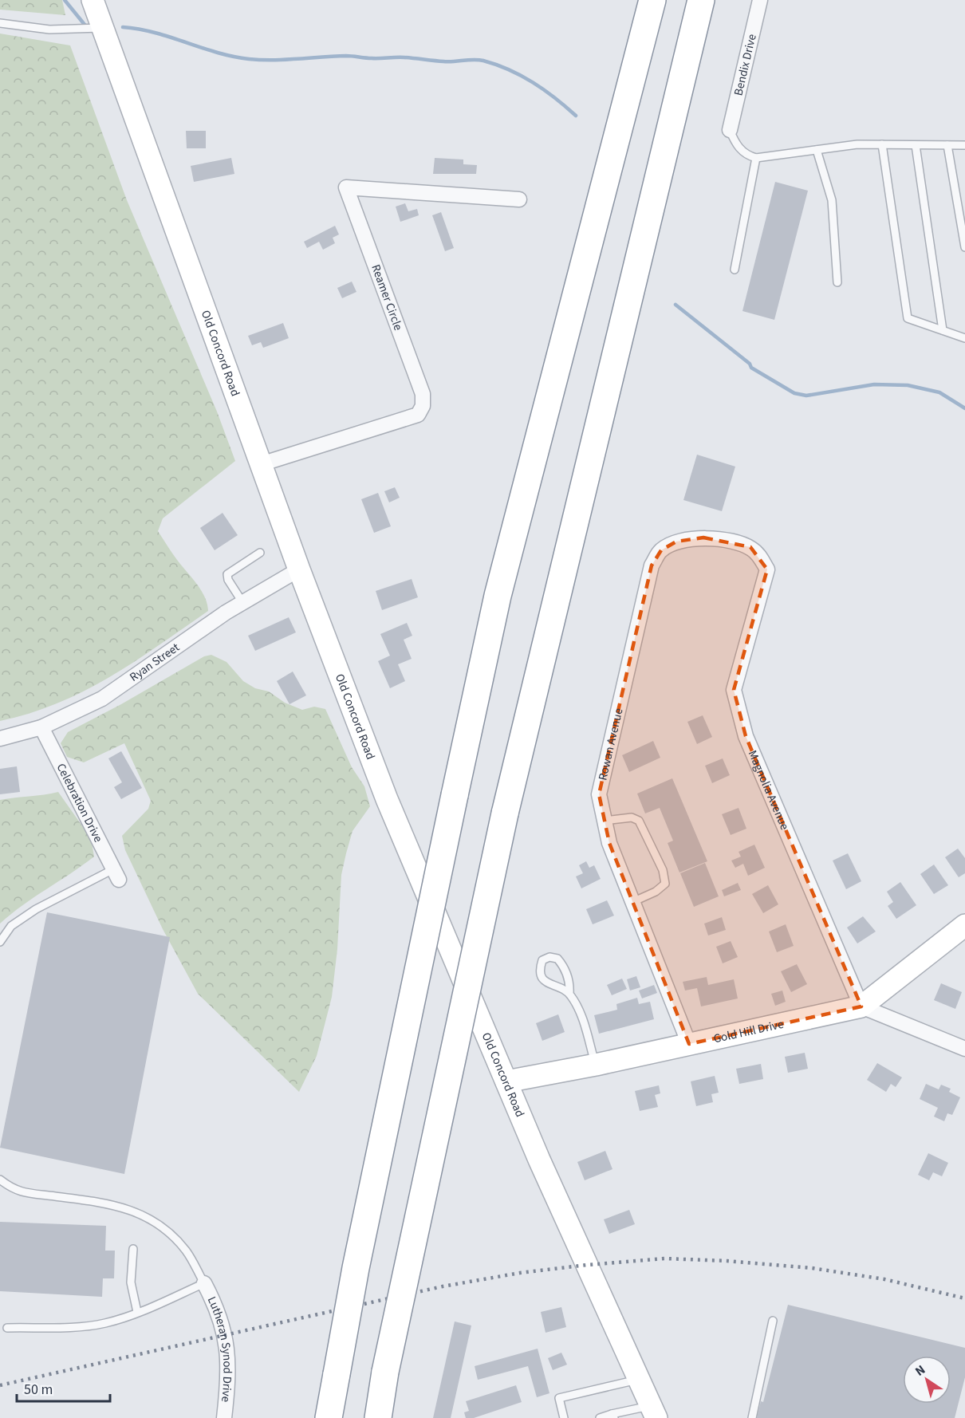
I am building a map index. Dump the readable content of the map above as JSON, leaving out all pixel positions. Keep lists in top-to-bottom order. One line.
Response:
{"streets":{"main road":["Old Concord Road","Gold Hill Drive"],"street":["Bendix Drive","Reamer Circle","Ryan Street","Rowan Avenue","Magnolia Avenue","Celebration Drive","Lutheran Synod Drive"]},"crossings":[["Reamer Circle","Old Concord Road"],["Old Concord Road","Ryan Street"],["Old Concord Road","Gold Hill Drive"],["Ryan Street","Celebration Drive"],["Rowan Avenue","Magnolia Avenue"],["Rowan Avenue","Gold Hill Drive"],["Magnolia Avenue","Gold Hill Drive"]],"scale_bar":"50 m","north":"top left"}
